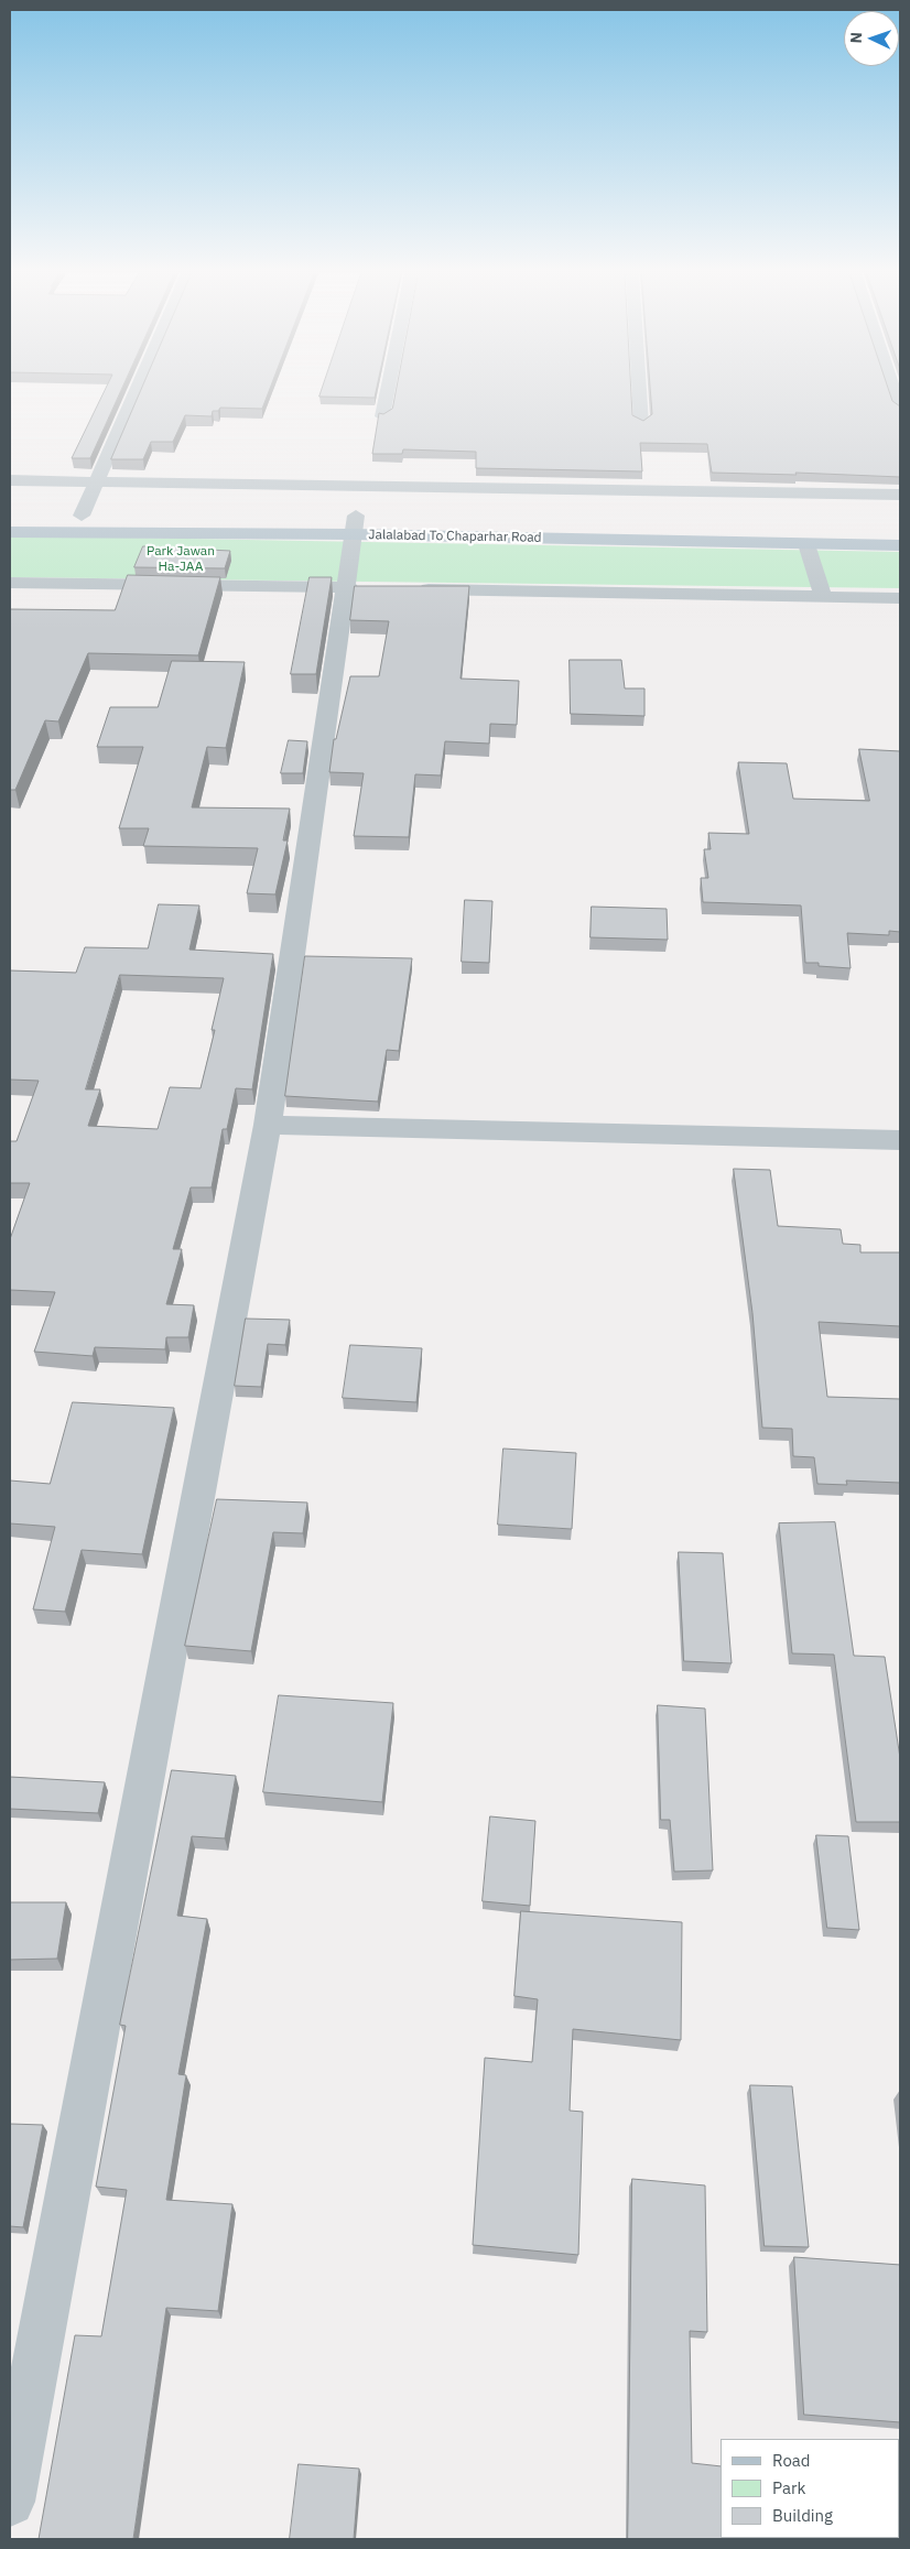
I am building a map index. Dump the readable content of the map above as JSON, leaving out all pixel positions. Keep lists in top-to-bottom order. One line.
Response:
{"streets":{"main road":["Jalalabad To Chaparhar Road"]},"parks":["Park Jawan Ha-JAA"],"legend":["Road","Park","Building"],"north":"left"}
